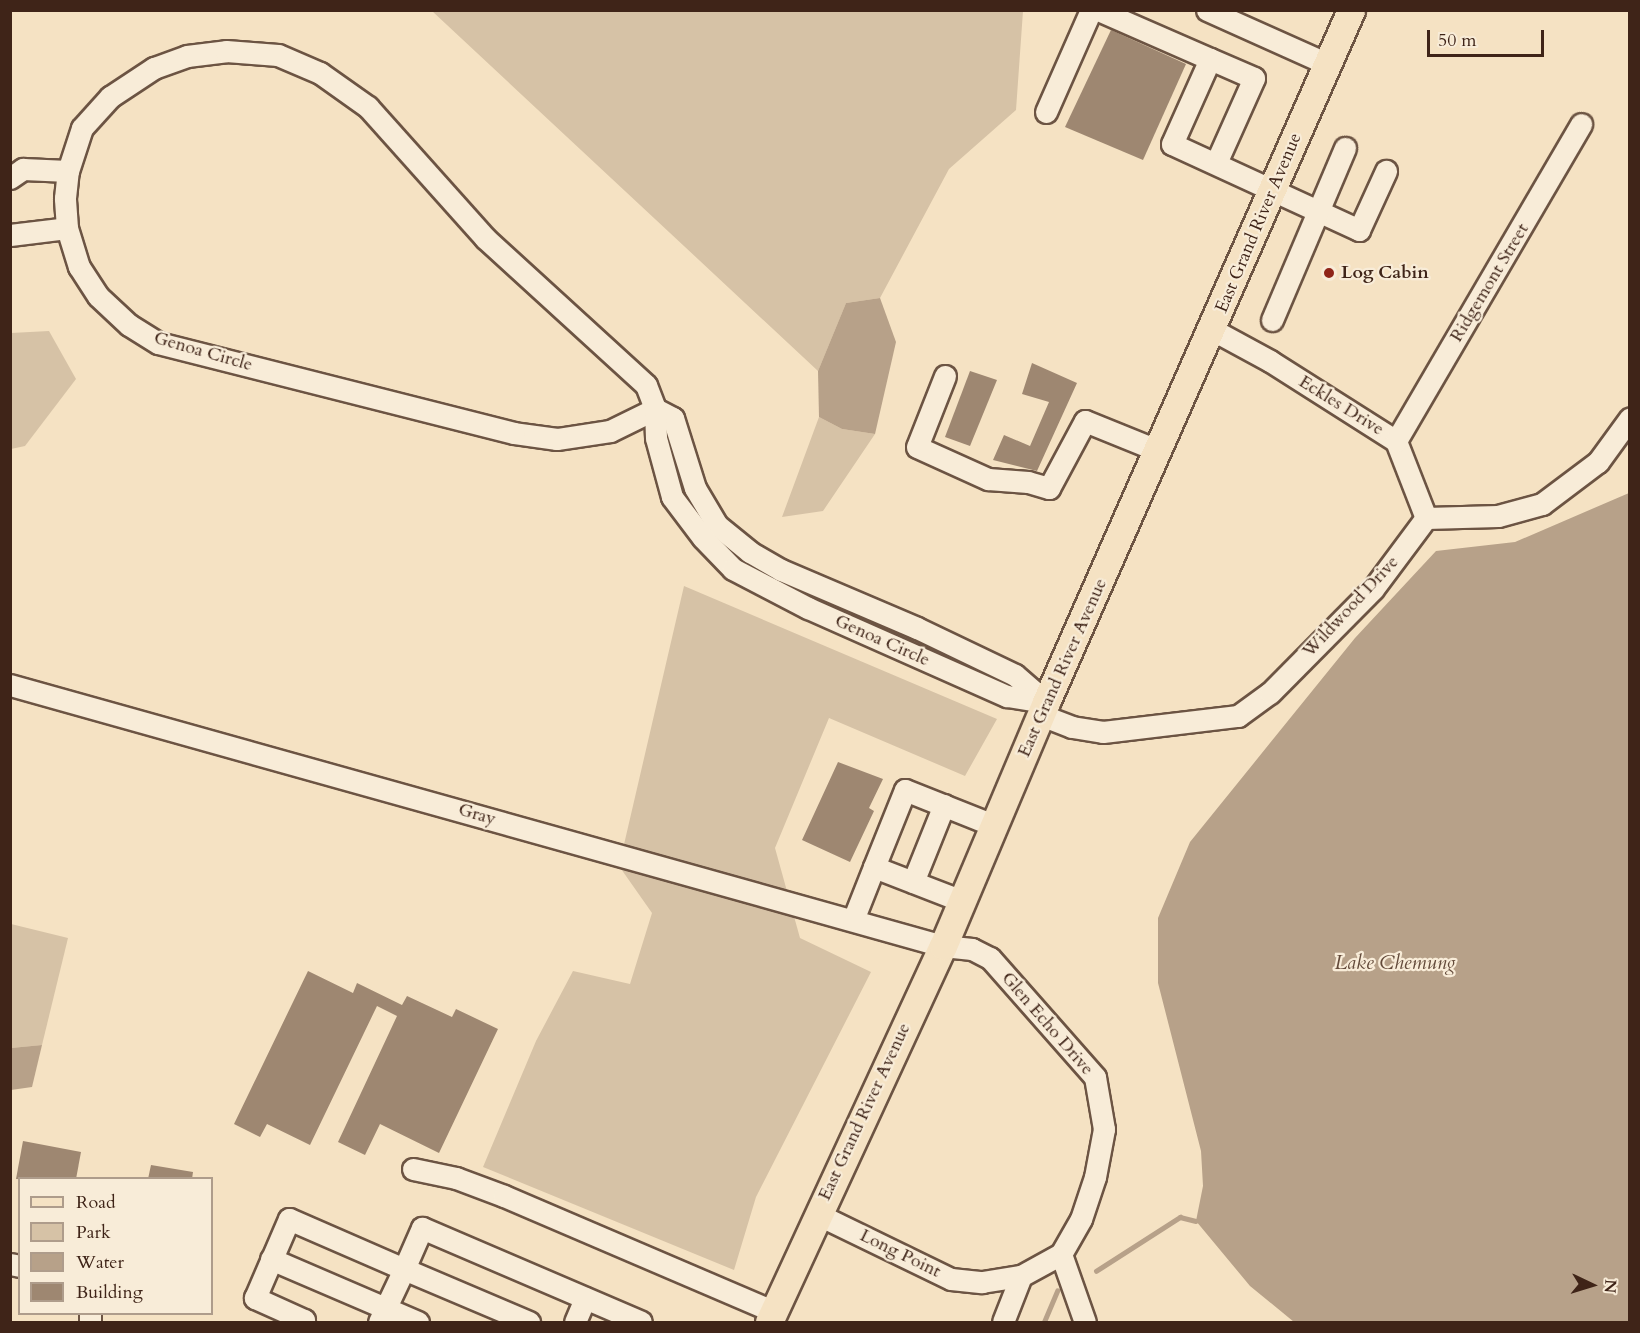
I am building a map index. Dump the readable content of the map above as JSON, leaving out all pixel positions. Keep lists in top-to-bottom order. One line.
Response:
{"streets":{"main road":["East Grand River Avenue"],"street":["Ridgemont Street","Genoa Circle","Eckles Drive","Wildwood Drive","Gray","Glen Echo Drive","Long Point"]},"crossings":[["East Grand River Avenue","Genoa Circle"],["East Grand River Avenue","Eckles Drive"],["East Grand River Avenue","Wildwood Drive"],["East Grand River Avenue","Gray"],["East Grand River Avenue","Glen Echo Drive"],["East Grand River Avenue","Long Point"],["Ridgemont Street","Eckles Drive"],["Genoa Circle","Wildwood Drive"],["Eckles Drive","Wildwood Drive"],["Gray","Glen Echo Drive"]],"water":["Lake Chemung"],"places":["Log Cabin"],"legend":["Road","Park","Water","Building"],"scale_bar":"50 m","north":"right"}
